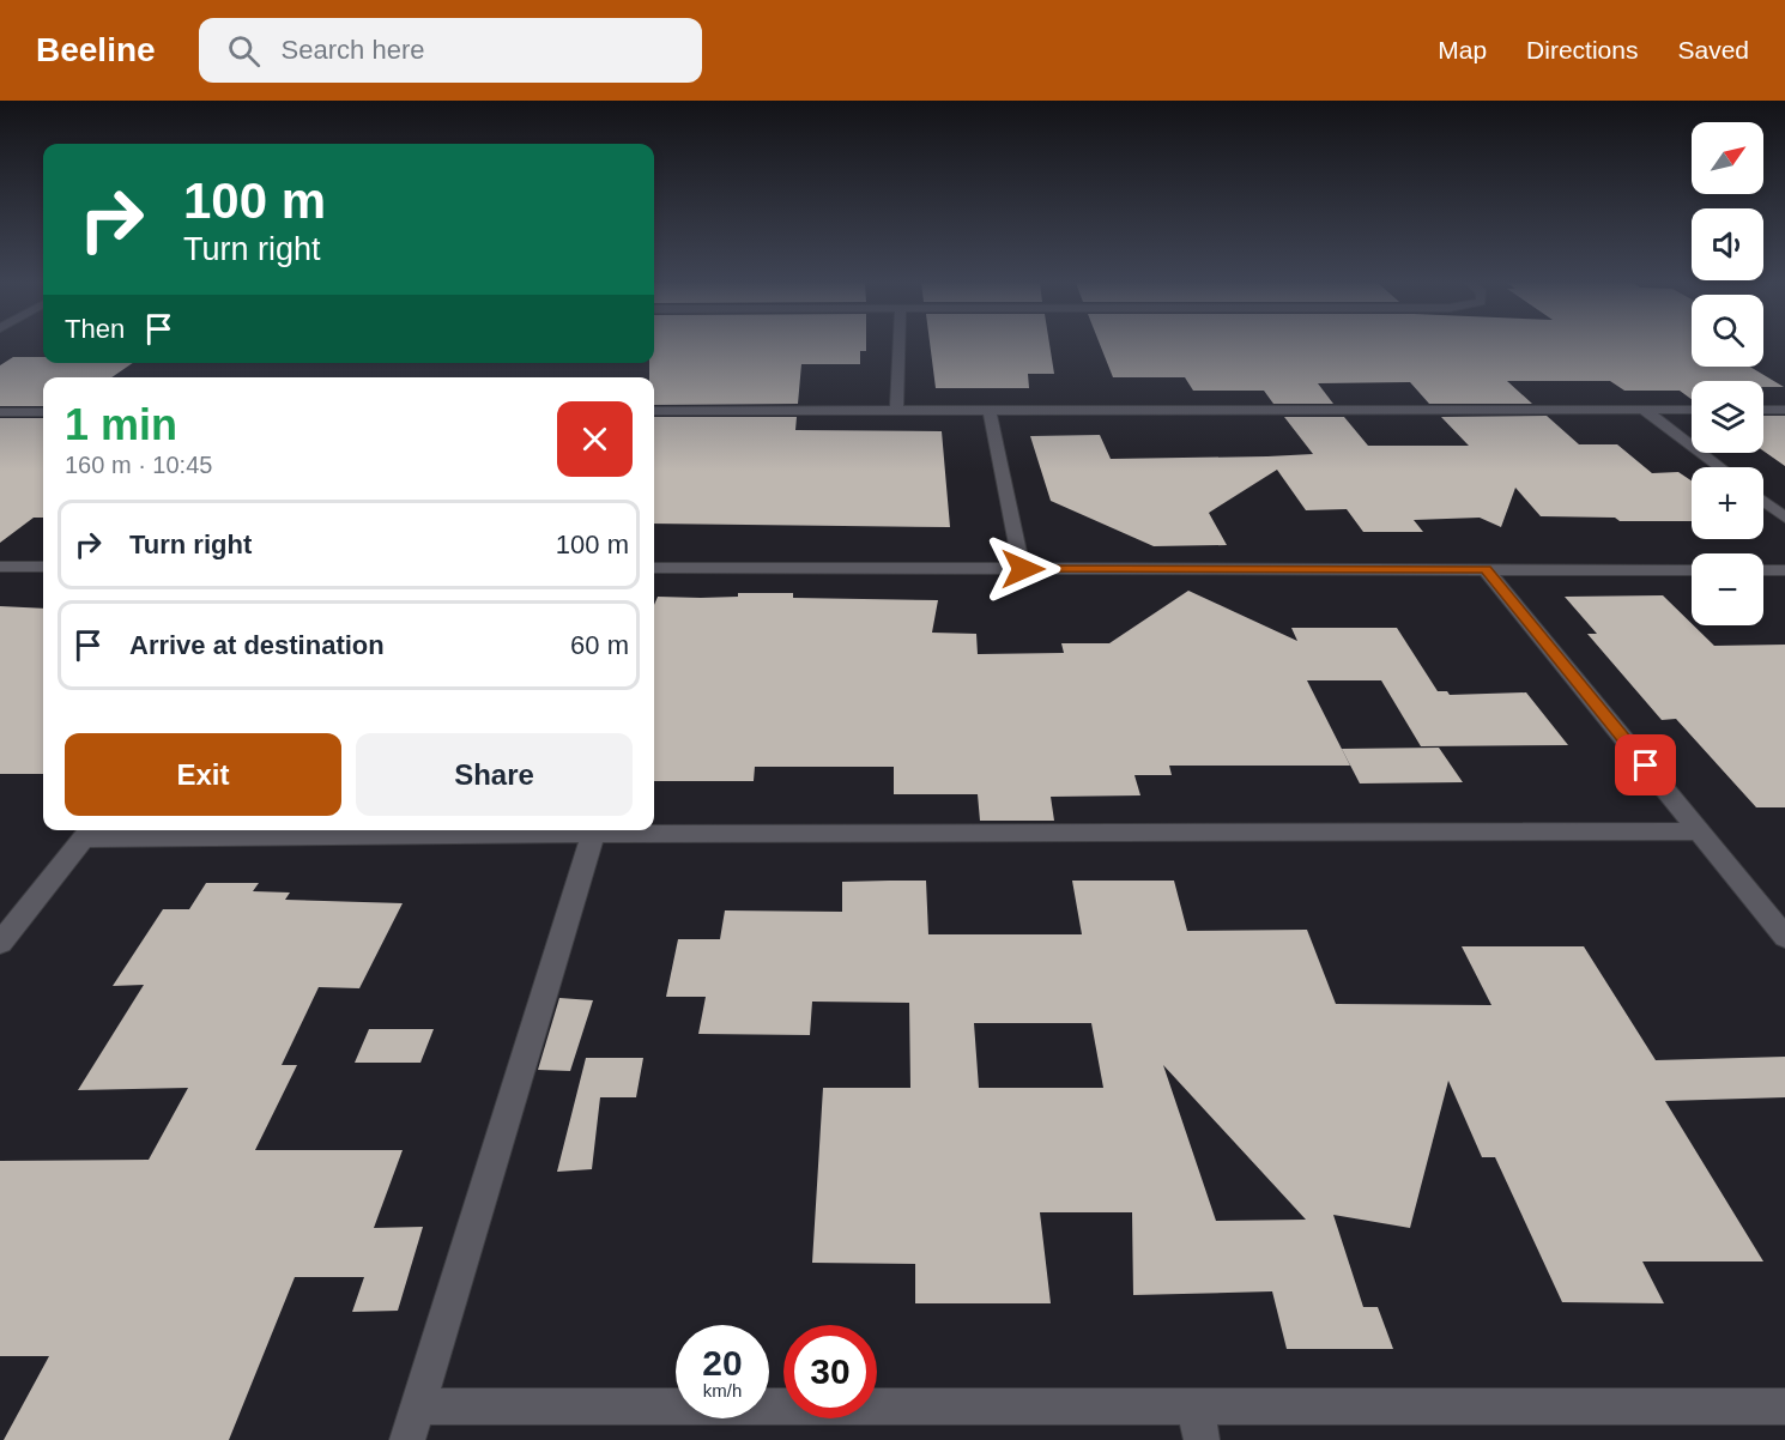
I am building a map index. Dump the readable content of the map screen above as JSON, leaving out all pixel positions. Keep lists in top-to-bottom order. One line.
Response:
{"north":"top right","page":{"header":"Beeline","search":"Search here","nav":["Map","Directions","Saved"],"map_buttons":["+","−"],"turn":["100 m","Turn right"],"then":"Then","heading":["1 min","160 m · 10:45"],"list":[{"name":"Turn right","value":"100 m"},{"name":"Arrive at destination","value":"60 m"}],"buttons":["Exit","Share"],"speed":"20 km/h","limit":"30"}}
